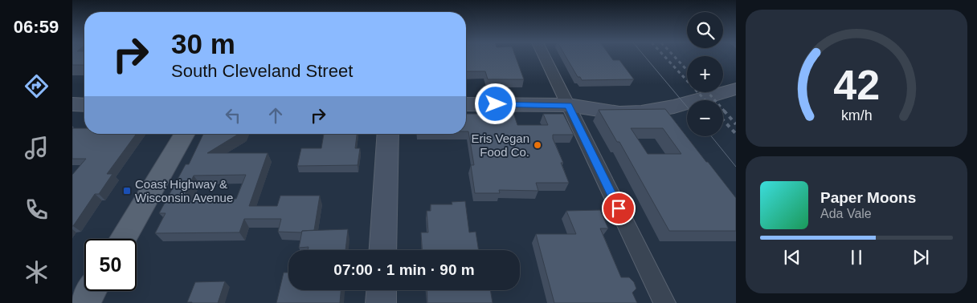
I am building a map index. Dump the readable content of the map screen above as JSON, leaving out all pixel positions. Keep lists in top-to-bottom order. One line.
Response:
{"places":{"other":["Eris Vegan Food Co."],"transit":["Coast Highway & Wisconsin Avenue"]},"page":{"tabs":"06:59","map_buttons":["+","−"],"turn":["30 m","South Cleveland Street"],"song":["Paper Moons","Ada Vale"],"limit":"50","trip":"07:00 · 1 min · 90 m","gauge":["42","km/h"]}}
